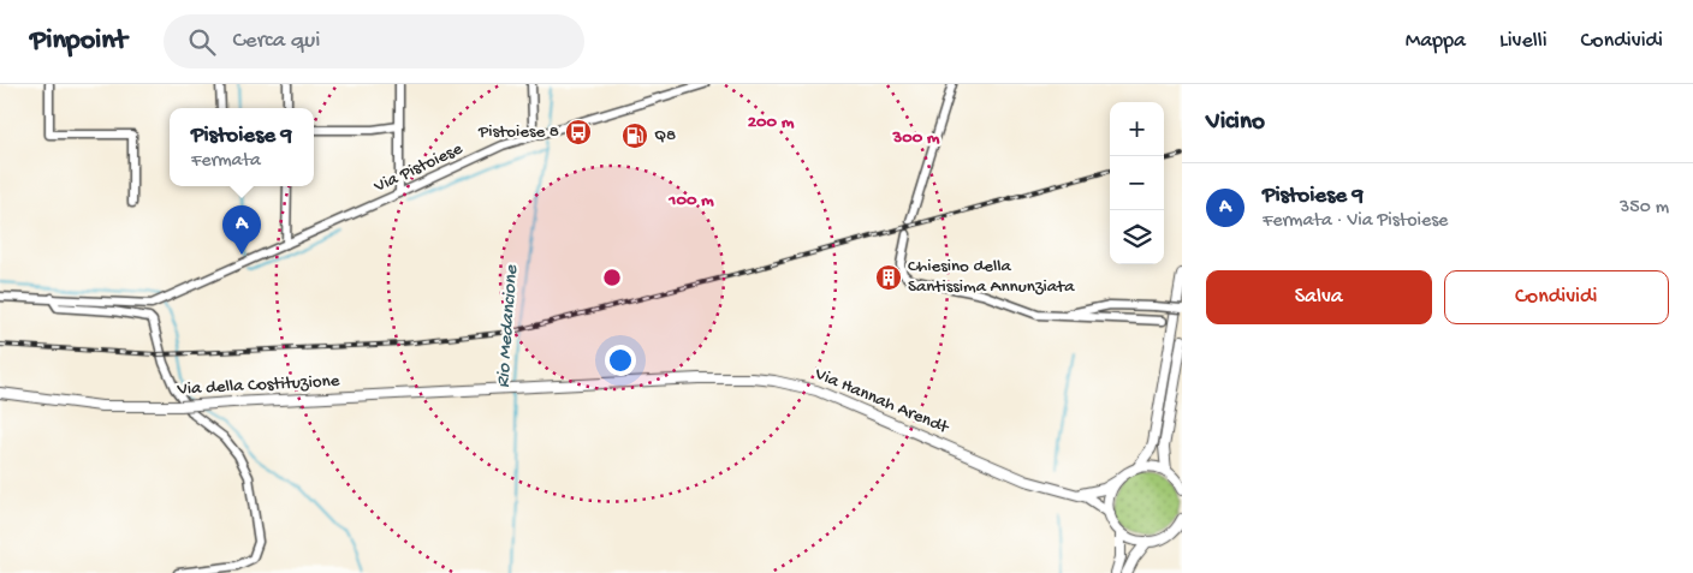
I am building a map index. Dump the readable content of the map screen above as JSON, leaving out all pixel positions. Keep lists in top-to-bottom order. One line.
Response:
{"streets":{"main road":["Via della Costituzione","Via Hannah Arendt"],"street":["Via Pistoiese"]},"crossings":[["Via della Costituzione","Via Hannah Arendt"]],"water":["Rio Medancione"],"places":{"bus stop":["Pistoiese 8"],"fuel station":["Q8"],"building":["Chiesino della Santissima Annunziata"]},"page":{"header":"Pinpoint","search":"Cerca qui","nav":["Mappa","Livelli","Condividi"],"heading":"Vicino","map_buttons":["+","−"],"popup":["Pistoiese 9","Fermata"],"list":[{"mark":"A","name":"Pistoiese 9","note":"Fermata · Via Pistoiese","value":"350 m"}],"pins":"A","buttons":["Salva","Condividi"]},"rings":["200 m","300 m","100 m"]}
